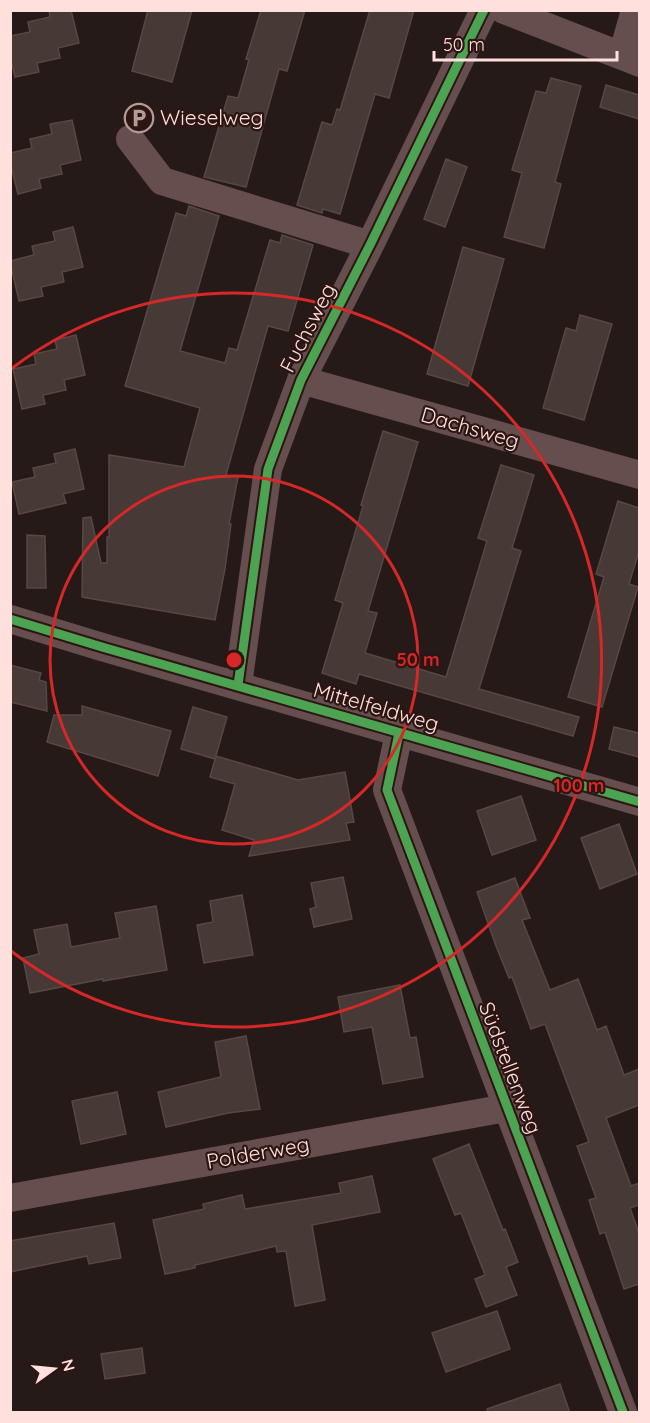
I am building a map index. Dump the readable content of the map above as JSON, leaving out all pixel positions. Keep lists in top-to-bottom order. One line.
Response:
{"streets":{"street":["Fuchsweg","Dachsweg","Mittelfeldweg","Südstellenweg","Polderweg"]},"crossings":[["Fuchsweg","Dachsweg"],["Fuchsweg","Mittelfeldweg"],["Mittelfeldweg","Südstellenweg"],["Südstellenweg","Polderweg"]],"places":{"parking":["Wieselweg"]},"scale_bar":"50 m","north":"right","rings":["50 m","100 m"]}
